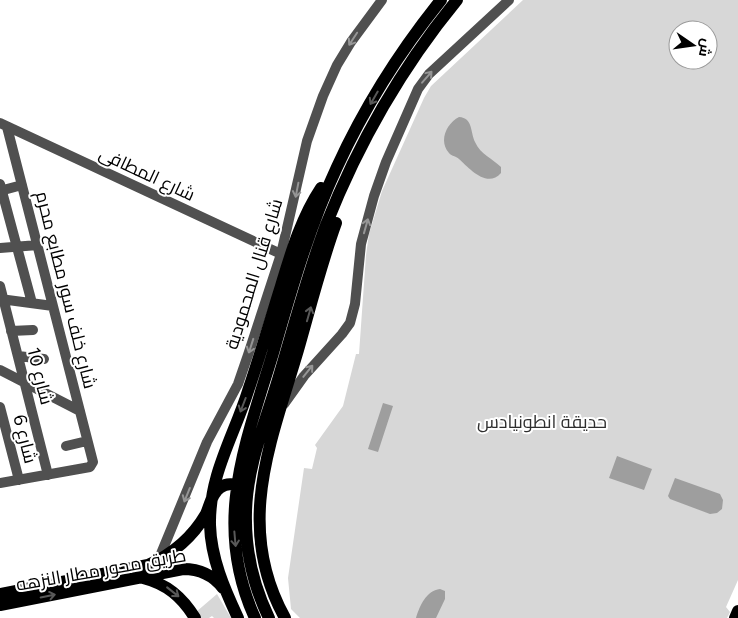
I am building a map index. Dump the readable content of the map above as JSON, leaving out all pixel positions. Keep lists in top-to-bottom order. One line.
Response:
{"streets":{"main road":["طريق محور مطار النزهه"],"street":["شارع المطافى","شارع قنال المحمودية","شارع خلف سور مطابع محرم","شارع 10","شارع 6"]},"crossings":[["شارع المطافى","شارع قنال المحمودية"],["شارع المطافى","شارع خلف سور مطابع محرم"],["شارع قنال المحمودية","طريق محور مطار النزهه"],["شارع خلف سور مطابع محرم","شارع 10"]],"parks":["حديقة انطونيادس"],"north":"right"}
